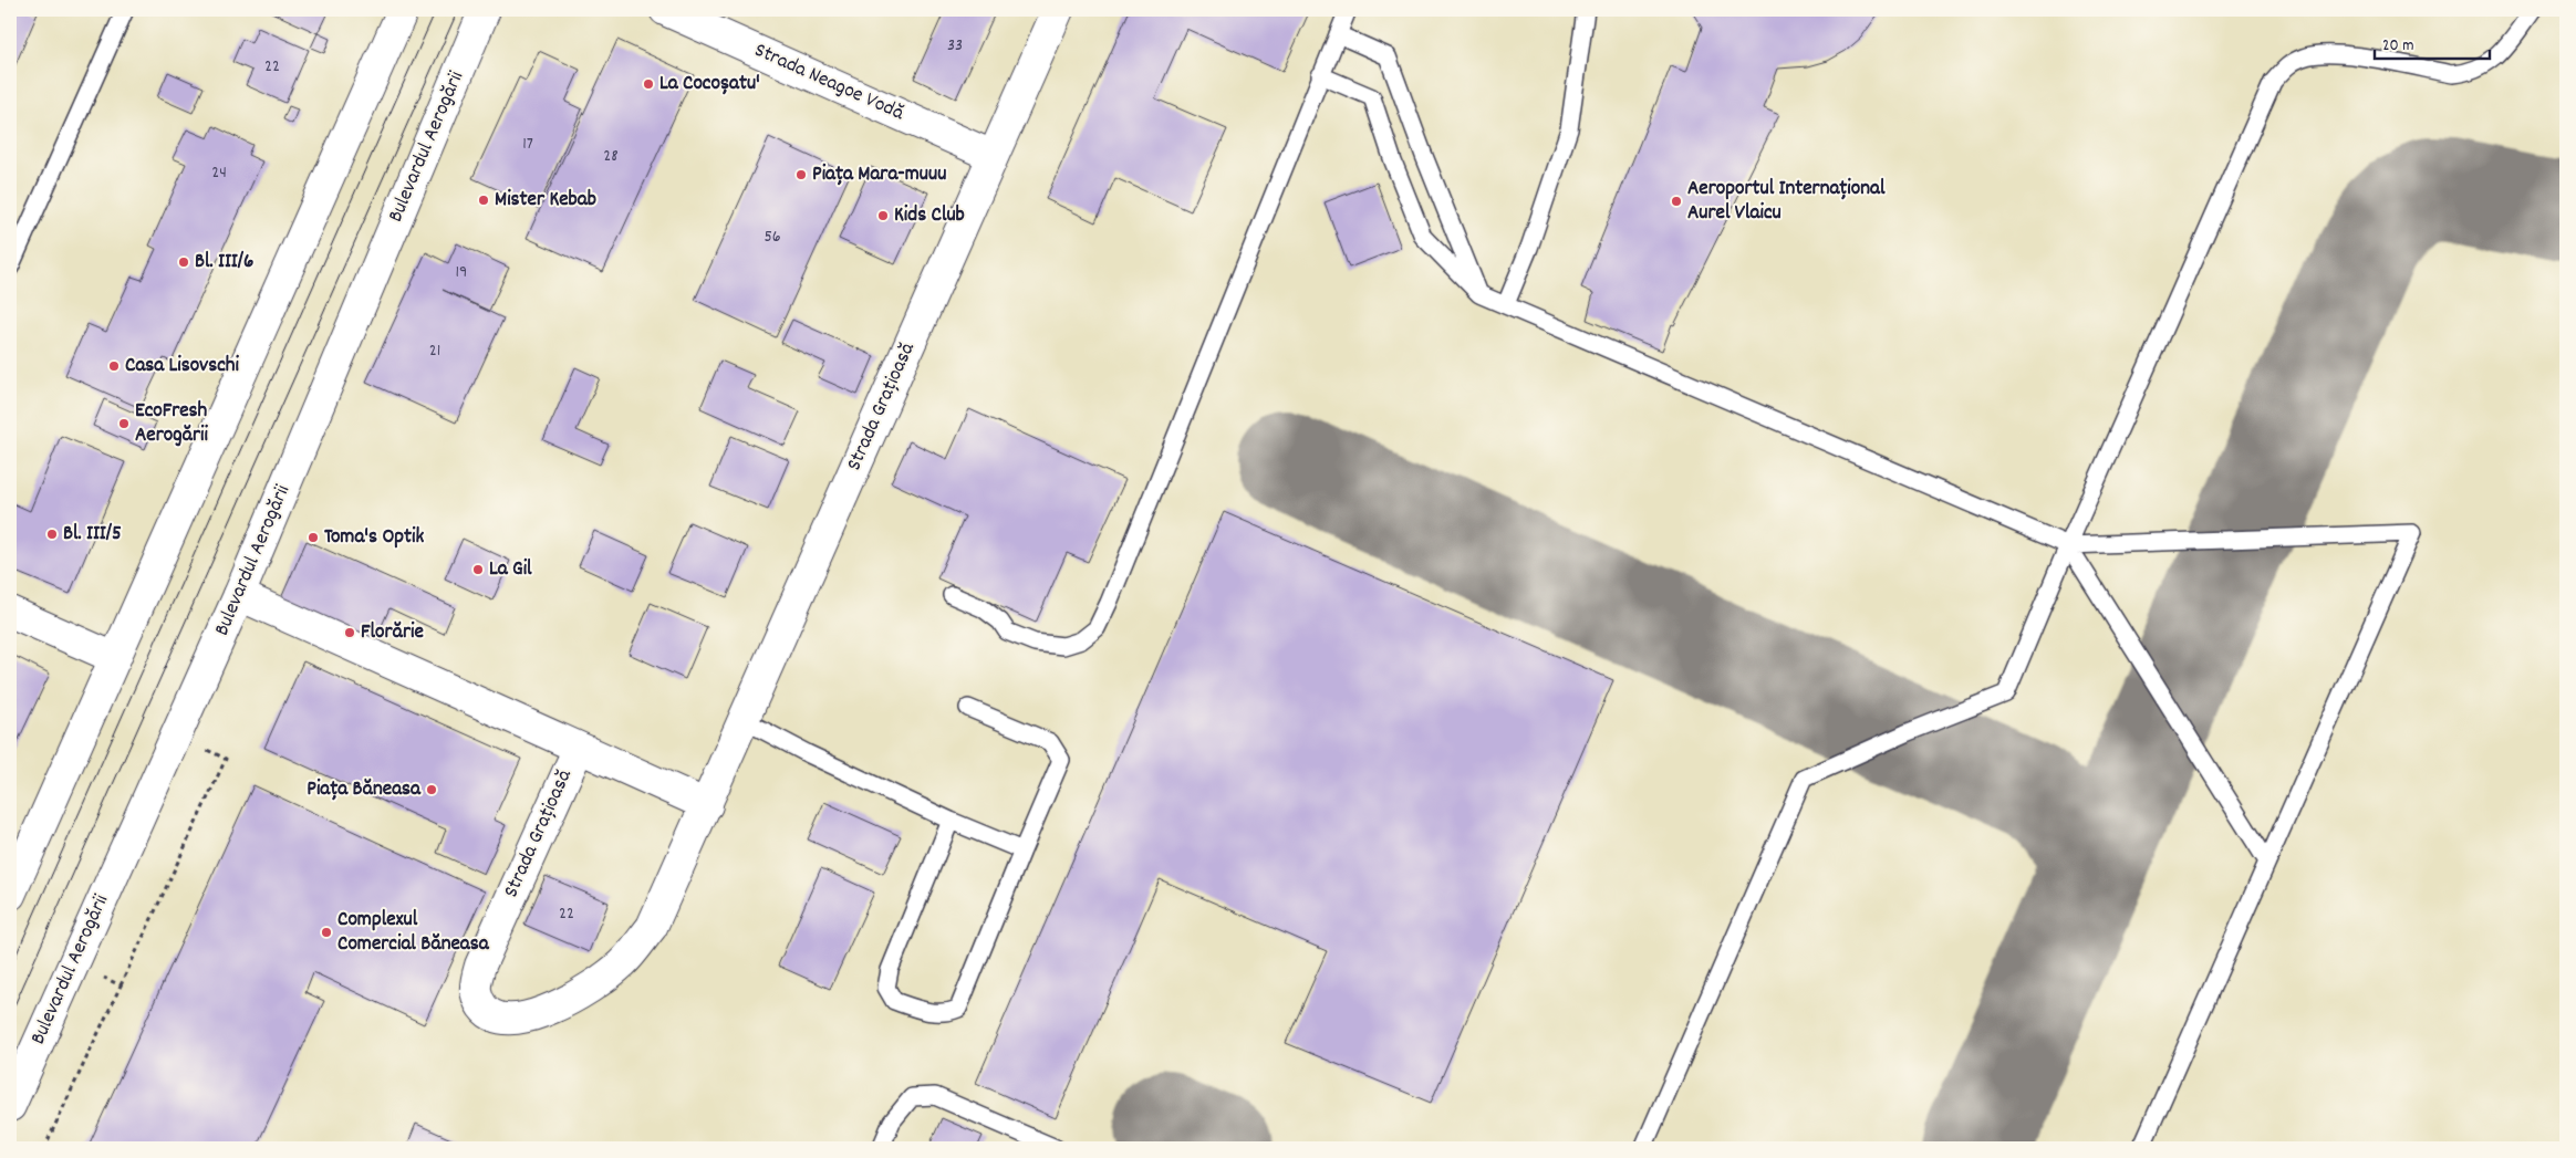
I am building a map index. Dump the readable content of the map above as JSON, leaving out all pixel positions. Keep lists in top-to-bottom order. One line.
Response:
{"streets":{"street":["Strada Neagoe Vodă","Bulevardul Aerogării","Strada Grațioasă"]},"crossings":[["Strada Neagoe Vodă","Strada Grațioasă"],["Bulevardul Aerogării","Strada Grațioasă"]],"places":["La Cocoșatu'","Piața Mara-muuu","Mister Kebab","Aeroportul Internațional Aurel Vlaicu","Kids Club","Bl. III/6","Casa Lisovschi","EcoFresh Aerogării","Bl. III/5","Toma's Optik","La Gil","Florărie","Piața Băneasa","Complexul Comercial Băneasa"],"house_numbers":["33","22","17","28","24","56","19","21","22"],"scale_bar":"20 m"}
